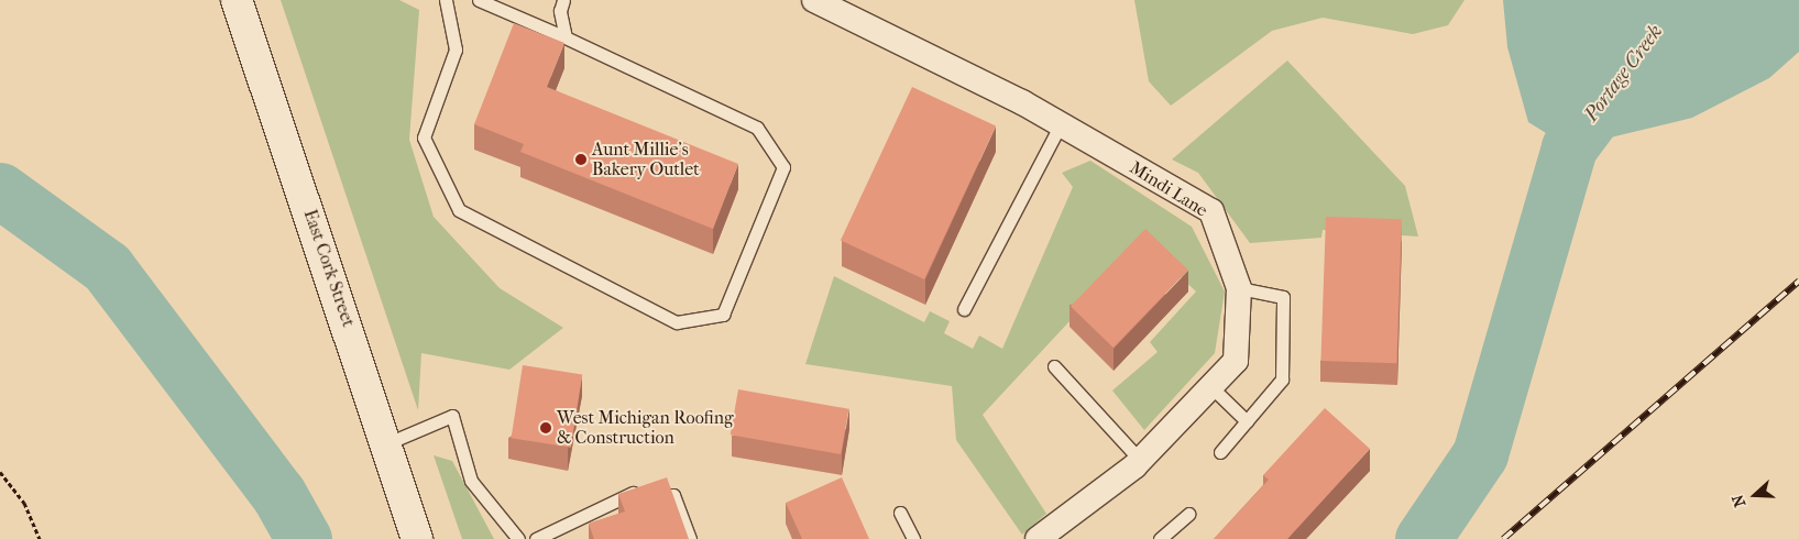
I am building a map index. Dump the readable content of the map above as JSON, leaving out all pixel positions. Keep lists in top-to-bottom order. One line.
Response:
{"streets":{"street":["Mindi Lane","East Cork Street"]},"water":["Portage Creek"],"places":["Aunt Millie's Bakery Outlet","West Michigan Roofing & Construction"],"north":"left"}
